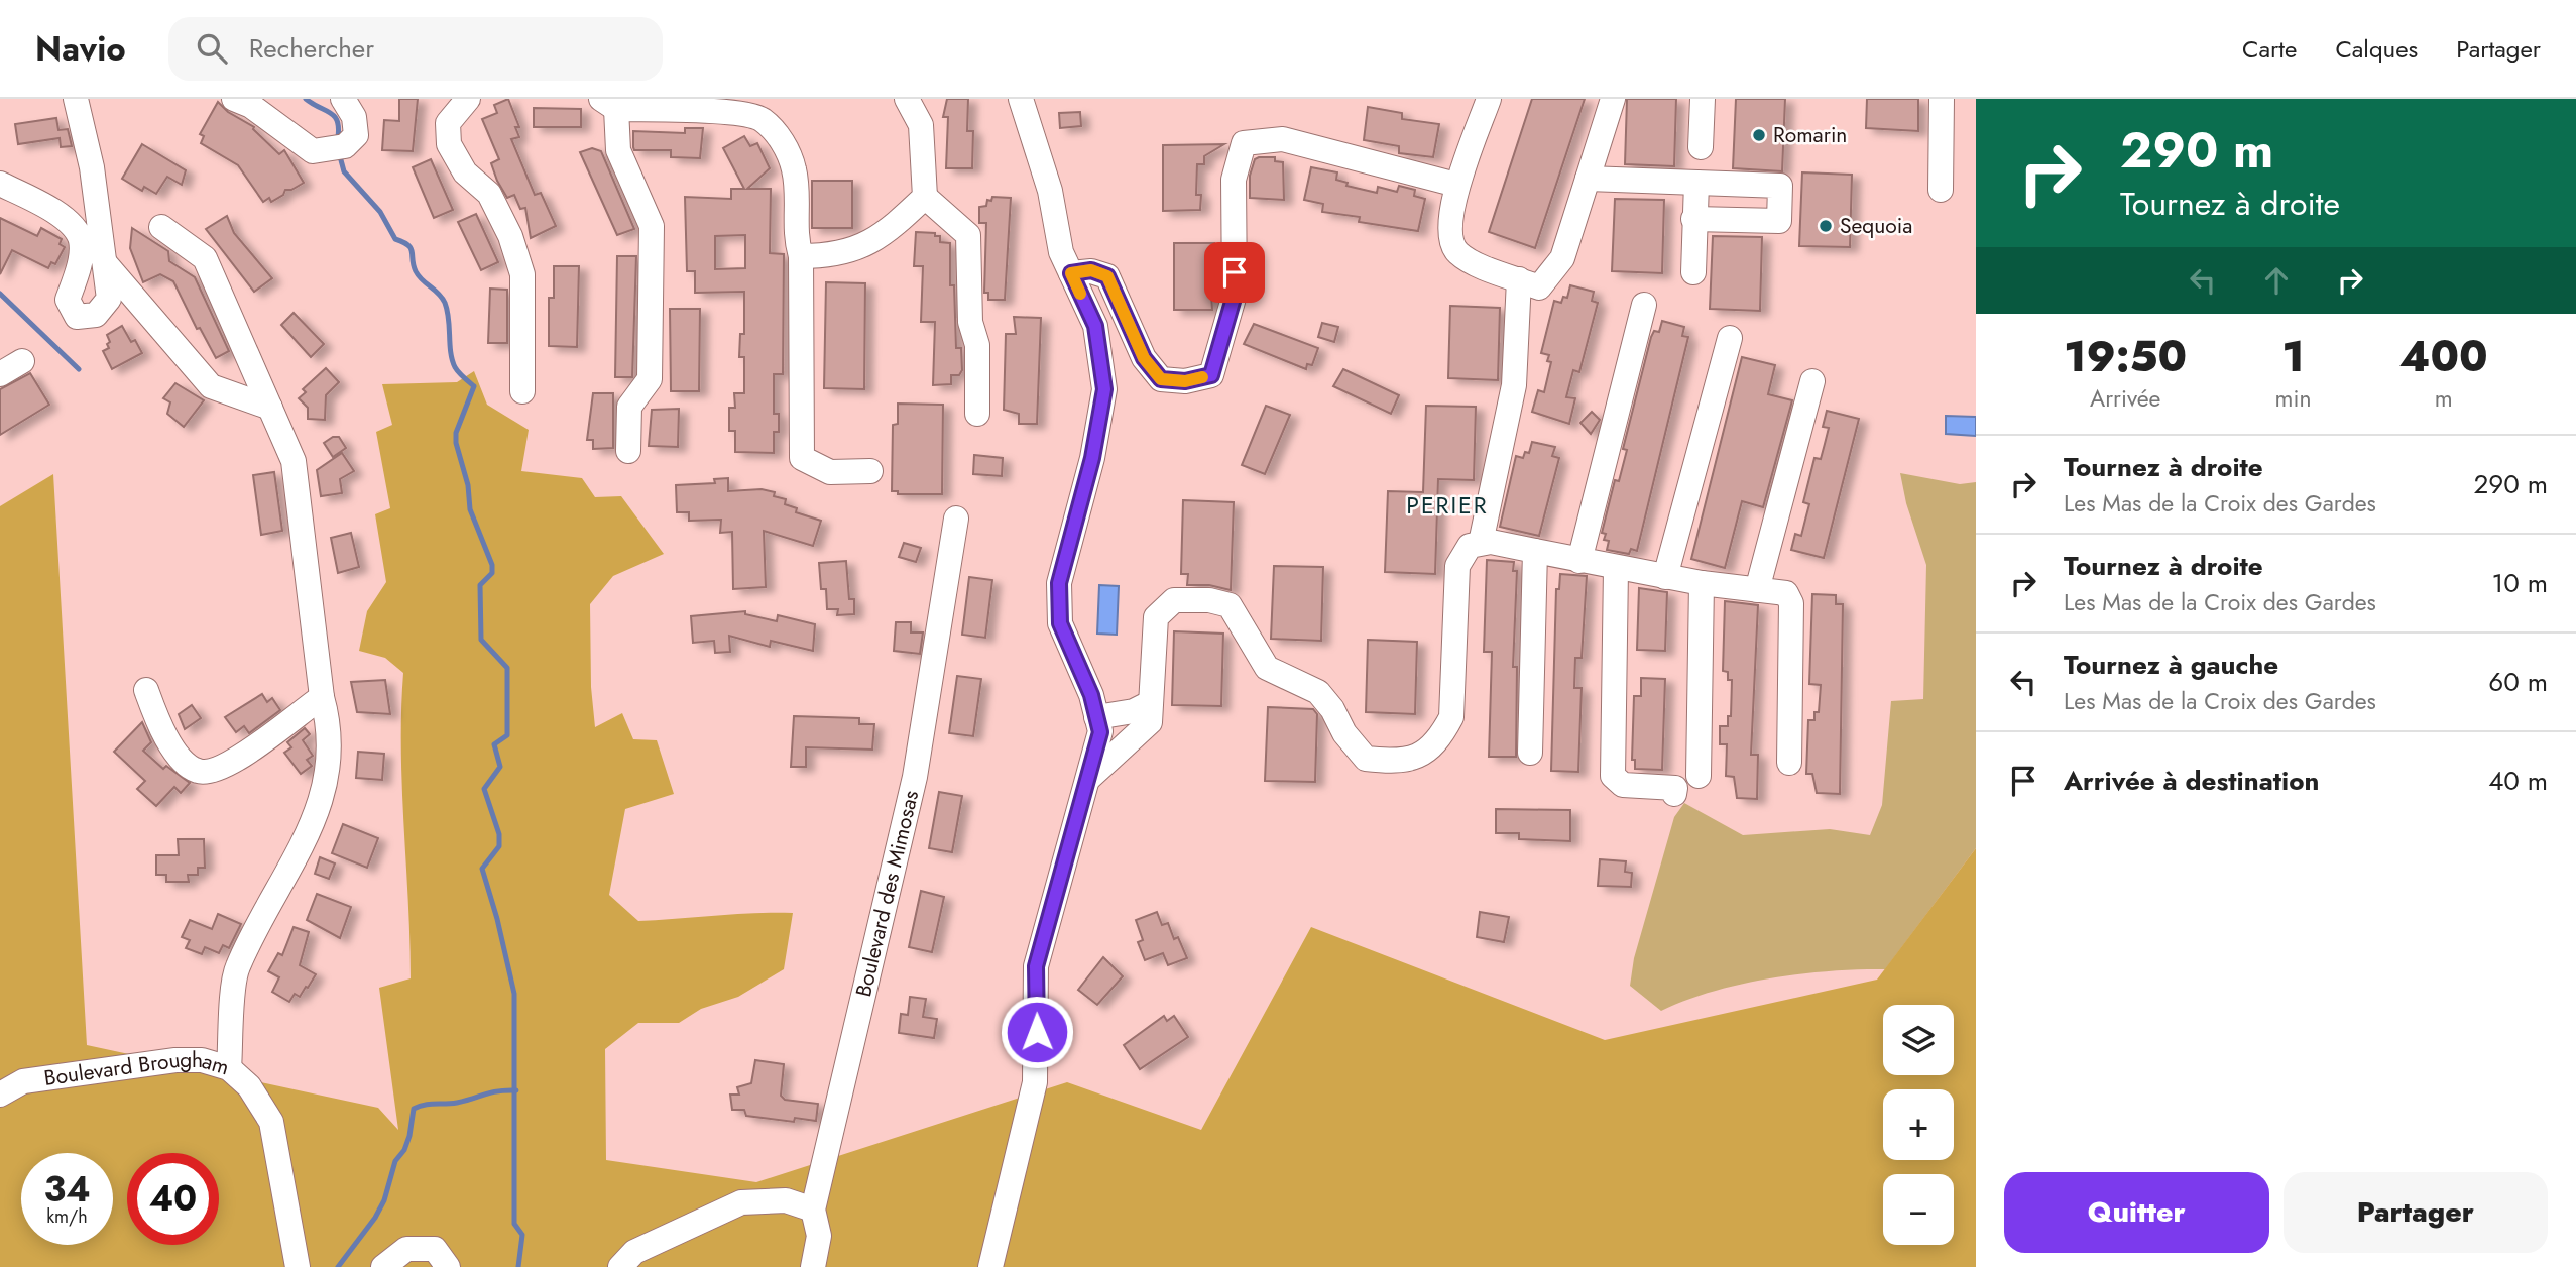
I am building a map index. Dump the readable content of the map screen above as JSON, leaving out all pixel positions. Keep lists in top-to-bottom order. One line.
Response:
{"streets":{"street":["Boulevard des Mimosas","Boulevard Brougham"]},"districts":["PERIER"],"places":["Romarin","Sequoia"],"page":{"header":"Navio","search":"Rechercher","nav":["Carte","Calques","Partager"],"turn":["290 m","Tournez à droite"],"eta":["19:50","Arrivée","1","min","400","m"],"list":[{"name":"Tournez à droite","note":"Les Mas de la Croix des Gardes","value":"290 m"},{"name":"Tournez à droite","note":"Les Mas de la Croix des Gardes","value":"10 m"},{"name":"Tournez à gauche","note":"Les Mas de la Croix des Gardes","value":"60 m"},{"name":"Arrivée à destination","value":"40 m"}],"map_buttons":["+","−"],"speed":"34 km/h","limit":"40","buttons":["Quitter","Partager"]}}
